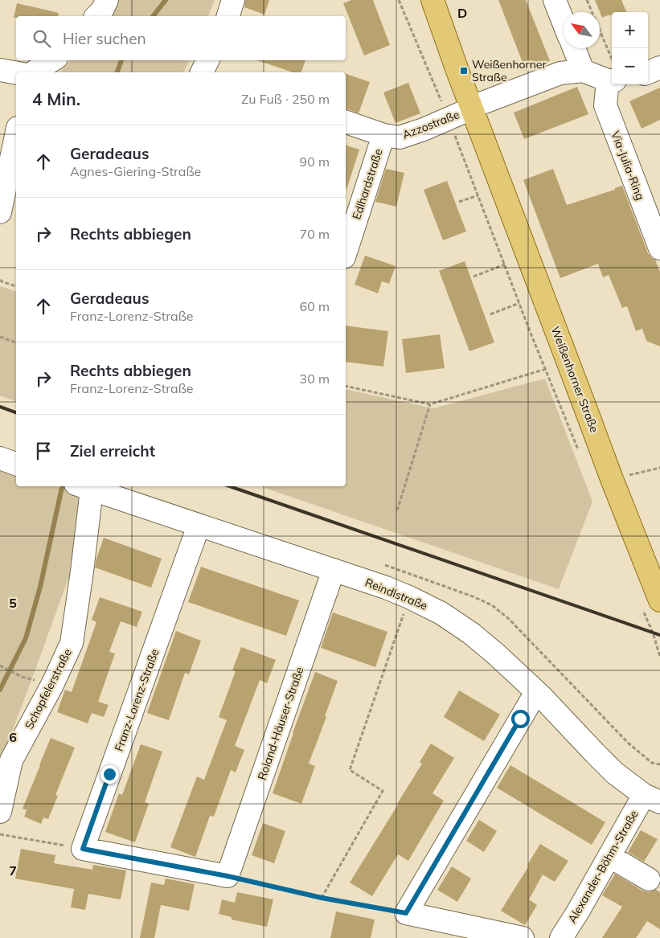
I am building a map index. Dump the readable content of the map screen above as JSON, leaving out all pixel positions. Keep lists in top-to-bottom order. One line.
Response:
{"streets":{"main road":["Weißenhorner Straße"],"street":["Azzostraße","Via-Julia-Ring","Edlhardstraße","Reindlstraße","Schopfelerstraße","Franz-Lorenz-Straße","Roland-Häuser-Straße","Alexander-Böhm-Straße"]},"crossings":[["Azzostraße","Edlhardstraße"],["Azzostraße","Weißenhorner Straße"],["Reindlstraße","Schopfelerstraße"],["Reindlstraße","Franz-Lorenz-Straße"],["Reindlstraße","Roland-Häuser-Straße"],["Reindlstraße","Alexander-Böhm-Straße"]],"places":{"transit":["Weißenhorner Straße"]},"north":"top left","page":{"map_buttons":["+","−"],"search":"Hier suchen","heading":["4 Min.","Zu Fuß · 250 m"],"list":[["Geradeaus","Agnes-Giering-Straße","90 m"],["Rechts abbiegen","70 m"],["Geradeaus","Franz-Lorenz-Straße","60 m"],["Rechts abbiegen","Franz-Lorenz-Straße","30 m"],"Ziel erreicht"]},"grid":{"columns":["D"],"rows":["5","6","7"]}}
